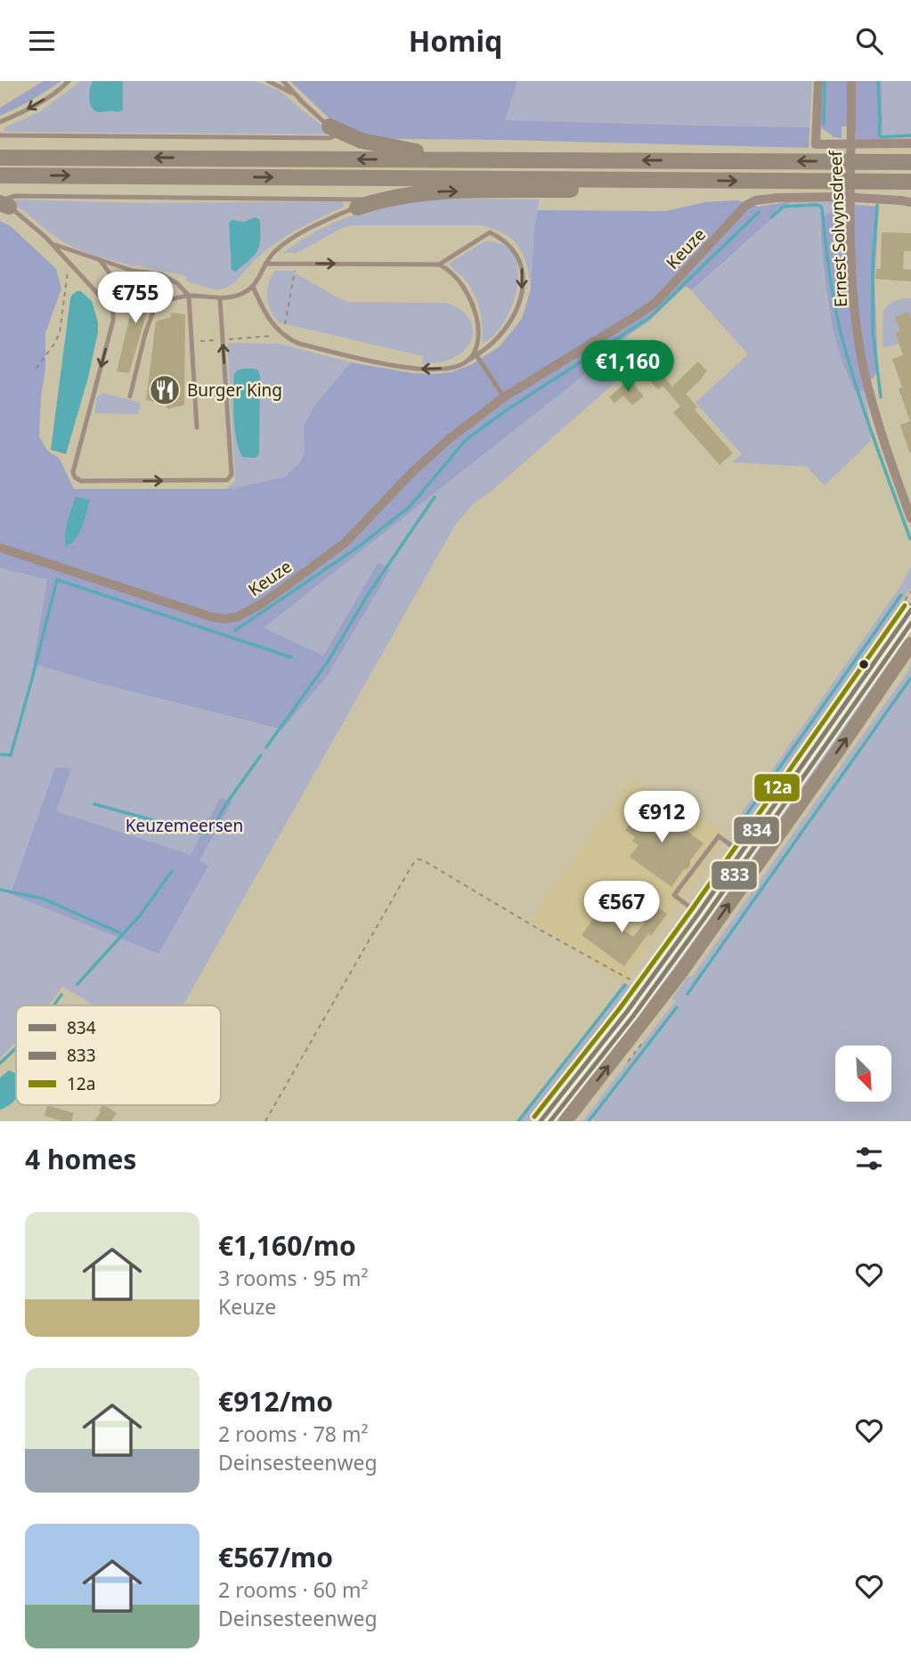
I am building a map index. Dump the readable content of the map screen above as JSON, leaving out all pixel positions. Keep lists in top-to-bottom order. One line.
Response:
{"streets":{"street":["Ernest Solvynsdreef","Keuze"]},"parks":["Keuzemeersen"],"places":{"restaurant":["Burger King"]},"lines":["transit line 12a","transit line 834","transit line 833"],"legend":["834","833","12a"],"north":"bottom right","page":{"header":"Homiq","price":["€755","€1,160","€912","€567"],"heading":"4 homes","list":[{"name":"€1,160/mo","note":"3 rooms · 95 m² · Keuze"},{"name":"€912/mo","note":"2 rooms · 78 m² · Deinsesteenweg"},{"name":"€567/mo","note":"2 rooms · 60 m² · Deinsesteenweg"}]}}
